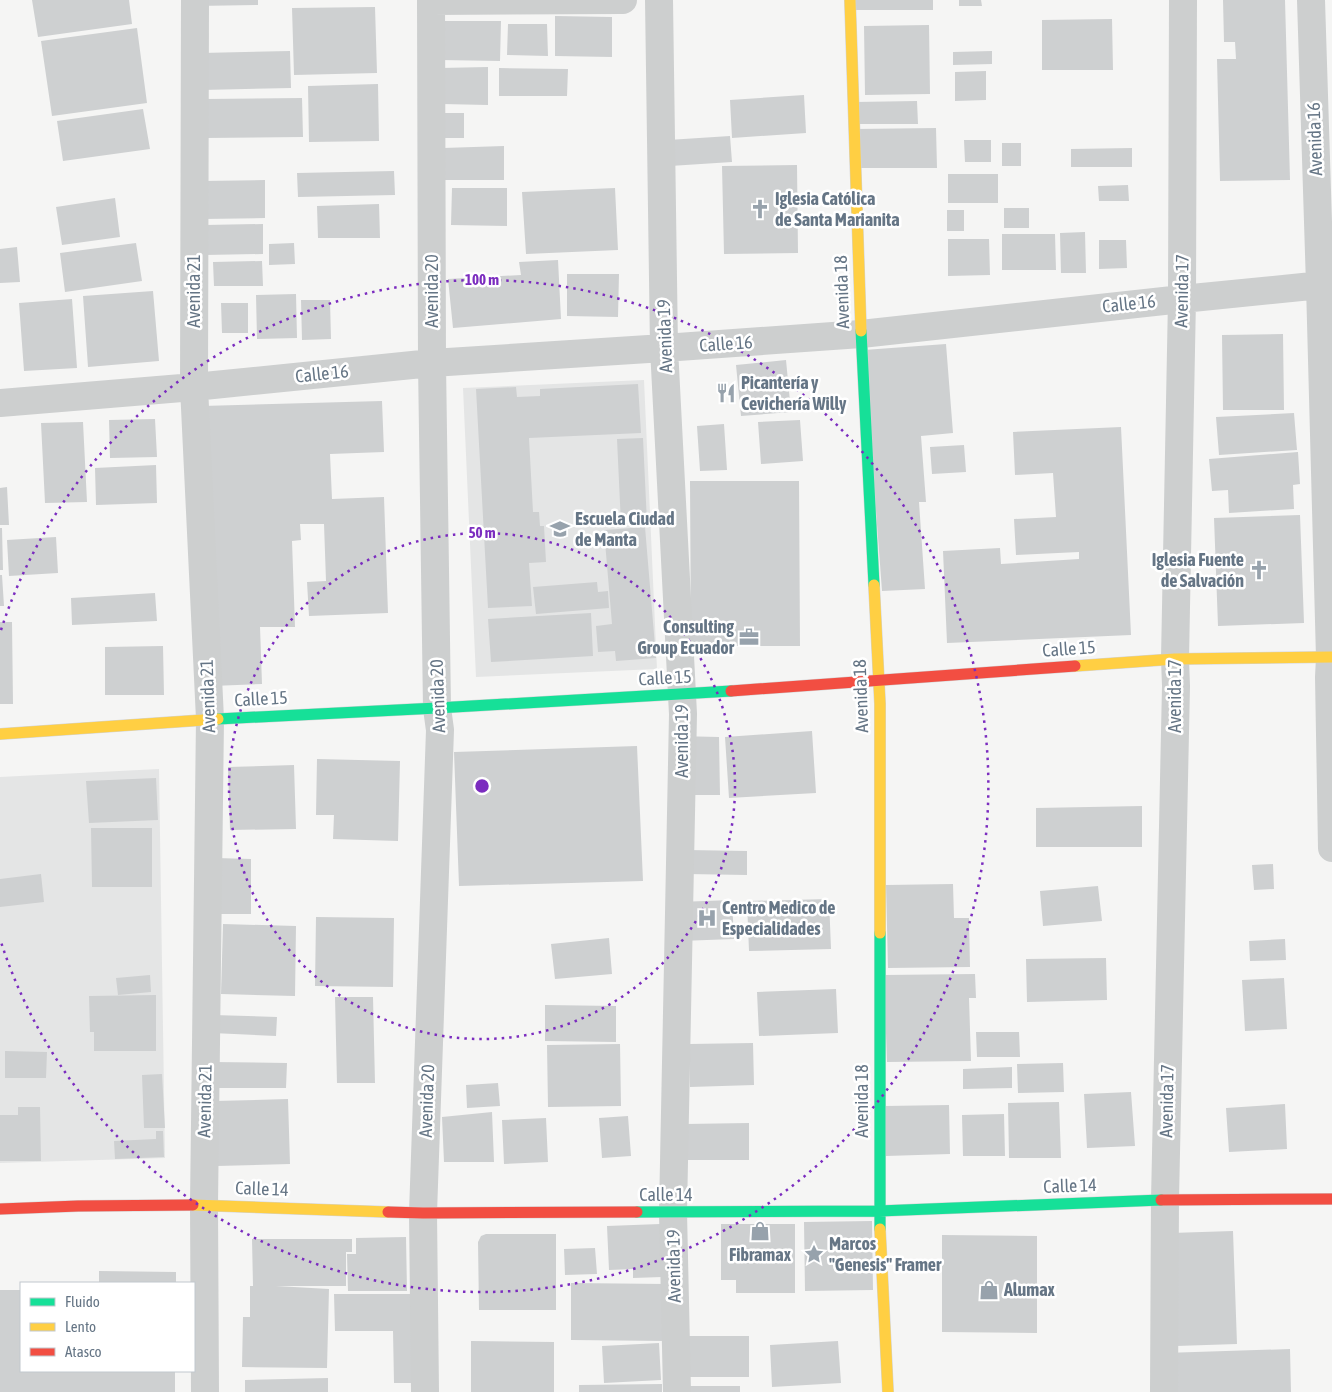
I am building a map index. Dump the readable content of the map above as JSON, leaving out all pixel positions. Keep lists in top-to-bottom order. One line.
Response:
{"streets":{"street":["Avenida 16","Avenida 21","Avenida 20","Avenida 17","Avenida 18","Calle 16","Avenida 19","Calle 15","Calle 14"]},"crossings":[["Avenida 16","Calle 16"],["Avenida 16","Calle 15"],["Avenida 21","Calle 16"],["Avenida 21","Calle 15"],["Avenida 21","Calle 14"],["Avenida 20","Calle 16"],["Avenida 20","Calle 15"],["Avenida 20","Calle 14"],["Avenida 17","Calle 16"],["Avenida 17","Calle 15"],["Avenida 17","Calle 14"],["Avenida 18","Calle 16"],["Avenida 18","Calle 15"],["Avenida 18","Calle 14"],["Calle 16","Avenida 19"],["Avenida 19","Calle 15"],["Avenida 19","Calle 14"]],"places":{"church":["Iglesia Católica de Santa Marianita","Iglesia Fuente de Salvación"],"restaurant":["Picantería y Cevichería Willy"],"school or university":["Escuela Ciudad de Manta"],"office":["Consulting Group Ecuador"],"hospital":["Centro Medico de Especialidades"],"shop":["Fibramax","Alumax"],"place":["Marcos \"Genesis\" Framer"]},"legend":["Fluido","Lento","Atasco"],"rings":["100 m","50 m"]}
